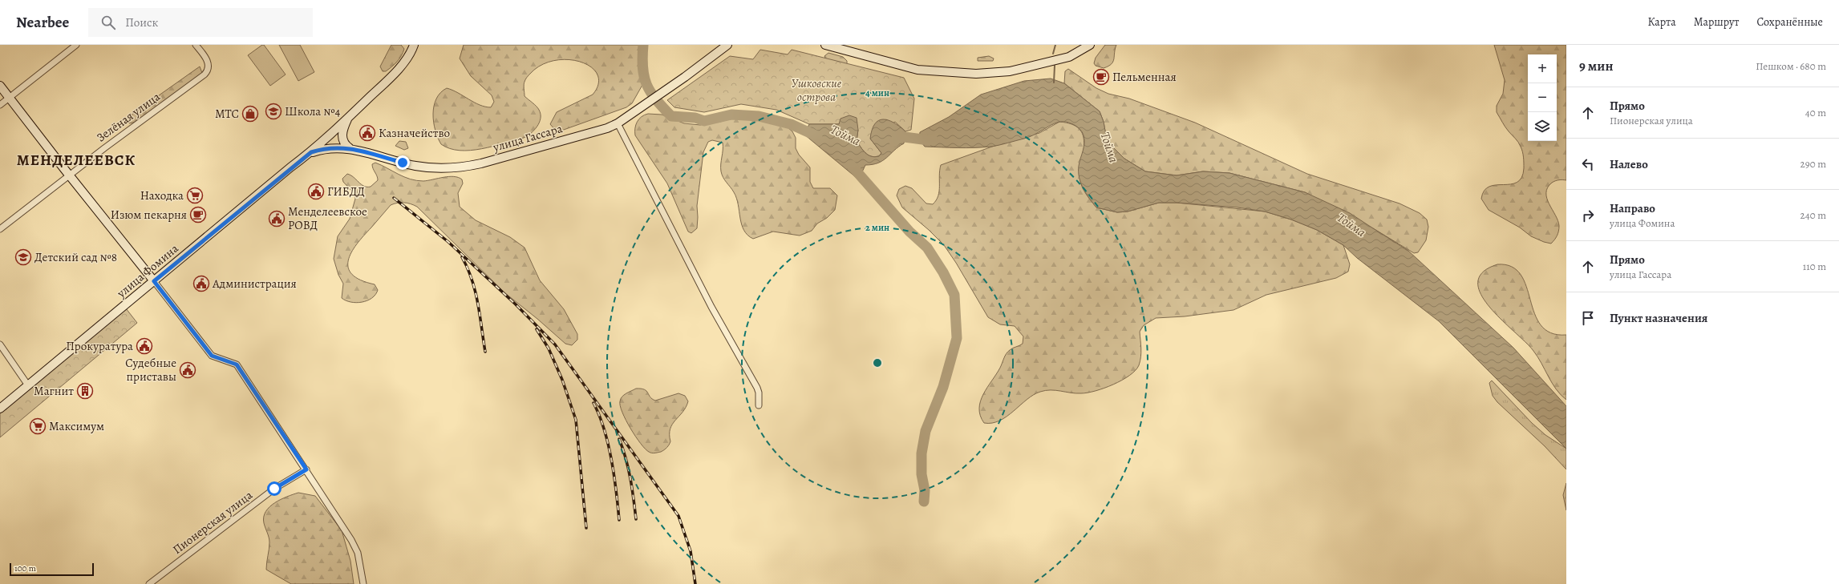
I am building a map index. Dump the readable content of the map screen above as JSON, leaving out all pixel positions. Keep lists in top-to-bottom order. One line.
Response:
{"streets":{"main road":["улица Гассара","улица Фомина"],"street":["Зелёная улица","Пионерская улица"]},"crossings":[["улица Гассара","улица Фомина"]],"districts":["МЕНДЕЛЕЕВСК"],"water":["Тойма"],"parks":["Ушковские острова"],"places":{"cafe":["Пельменная","Изюм пекарня"],"school or university":["Школа №4","Детский сад №8"],"shop":["МТС"],"public building":["Казначейство","ГИБДД","Менделеевское РОВД","Администрация","Прокуратура","Судебные приставы"],"supermarket":["Находка","Максимум"],"building":["Магнит"]},"scale_bar":"100 m","page":{"header":"Nearbee","search":"Поиск","nav":["Карта","Маршрут","Сохранённые"],"heading":["9 мин","Пешком · 680 m"],"map_buttons":["+","−"],"list":[["Прямо","Пионерская улица","40 m"],["Налево","290 m"],["Направо","улица Фомина","240 m"],["Прямо","улица Гассара","110 m"],"Пункт назначения"],"scale":"100 m"},"rings":["4 мин","2 мин"]}
